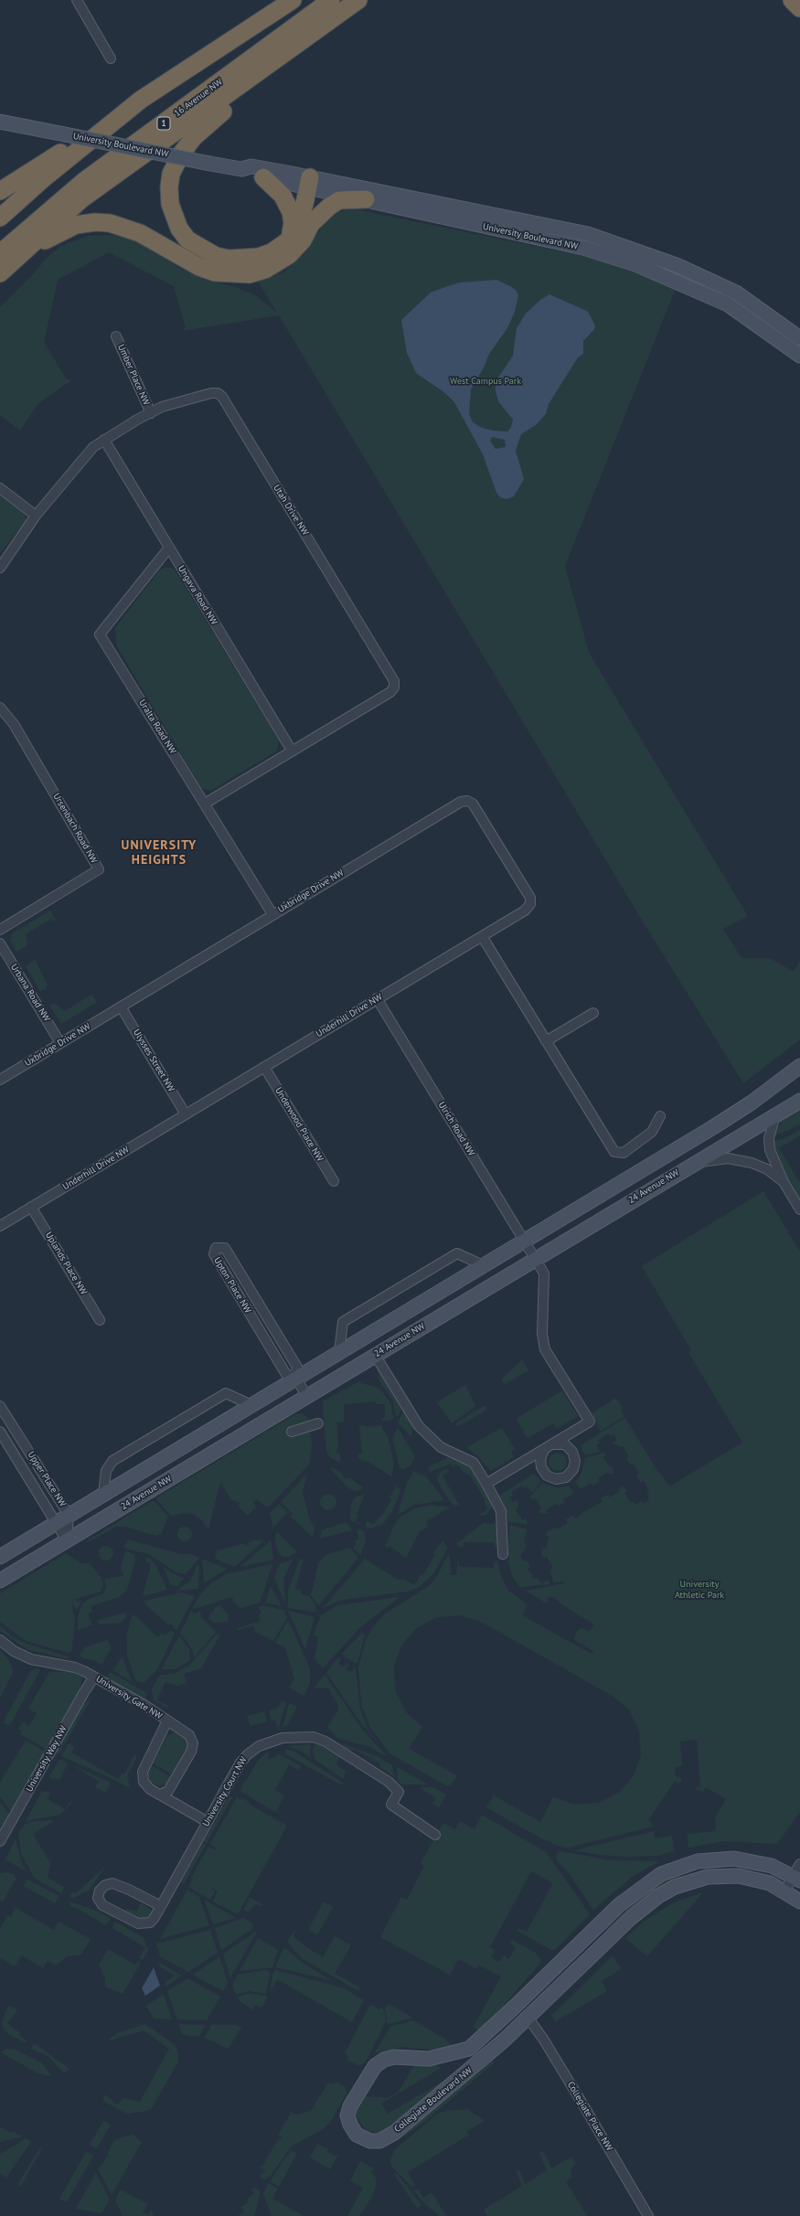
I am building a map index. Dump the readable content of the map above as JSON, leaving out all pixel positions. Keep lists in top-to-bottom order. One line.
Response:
{"streets":{"highway":["16 Avenue NW","1"],"street":["University Boulevard NW","Umber Place NW","Utah Drive NW","Ungava Road NW","Uralta Road NW","Ursenbach Road NW","Uxbridge Drive NW","Urbana Road NW","Underhill Drive NW","Ulysses Street NW","Underwood Place NW","Ulrich Road NW","24 Avenue NW","Uplands Place NW","Upton Place NW","Upper Place NW","University Gate NW","University Way NW","University Court NW","Collegiate Boulevard NW","Collegiate Place NW"]},"crossings":[["Umber Place NW","Utah Drive NW"],["Utah Drive NW","Ungava Road NW"],["Utah Drive NW","Uralta Road NW"],["Ungava Road NW","Uralta Road NW"],["Uralta Road NW","Uxbridge Drive NW"],["Uxbridge Drive NW","Urbana Road NW"],["Uxbridge Drive NW","Underhill Drive NW"],["Uxbridge Drive NW","Ulysses Street NW"],["Underhill Drive NW","Ulysses Street NW"],["Underhill Drive NW","Underwood Place NW"],["Underhill Drive NW","Ulrich Road NW"],["Underhill Drive NW","Uplands Place NW"],["Ulrich Road NW","24 Avenue NW"],["24 Avenue NW","Upper Place NW"],["University Gate NW","University Way NW"],["University Gate NW","University Court NW"],["Collegiate Boulevard NW","Collegiate Place NW"]],"districts":["UNIVERSITY HEIGHTS"],"parks":["West Campus Park","University Athletic Park"]}
